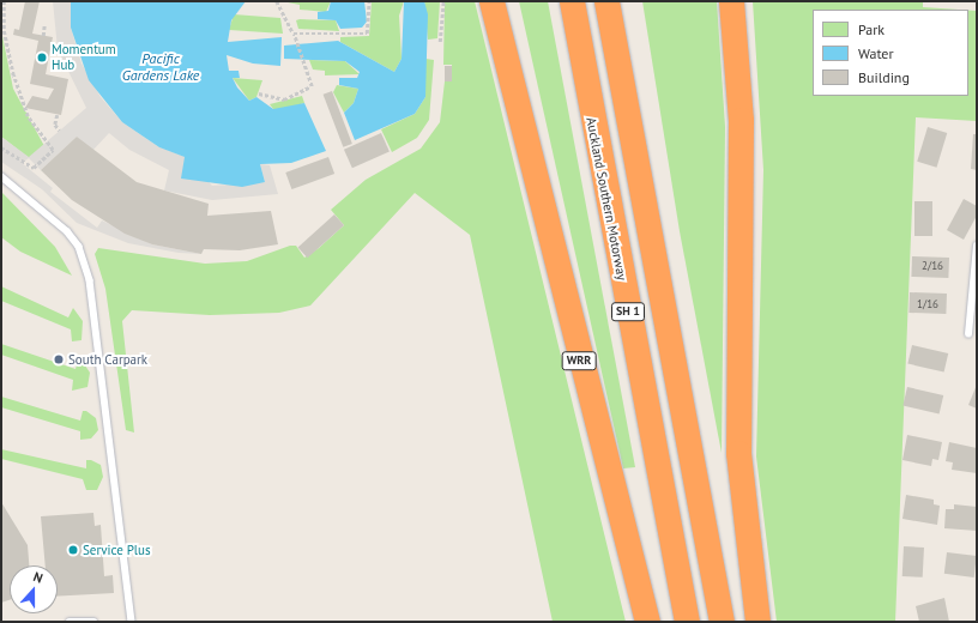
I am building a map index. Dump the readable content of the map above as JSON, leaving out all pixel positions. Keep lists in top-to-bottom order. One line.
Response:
{"streets":{"highway":["Auckland Southern Motorway","SH 1","WRR"]},"water":["Pacific Gardens Lake"],"places":["Momentum Hub","South Carpark","Service Plus"],"house_numbers":["2/16","1/16"],"legend":["Park","Water","Building"],"north":"top"}
